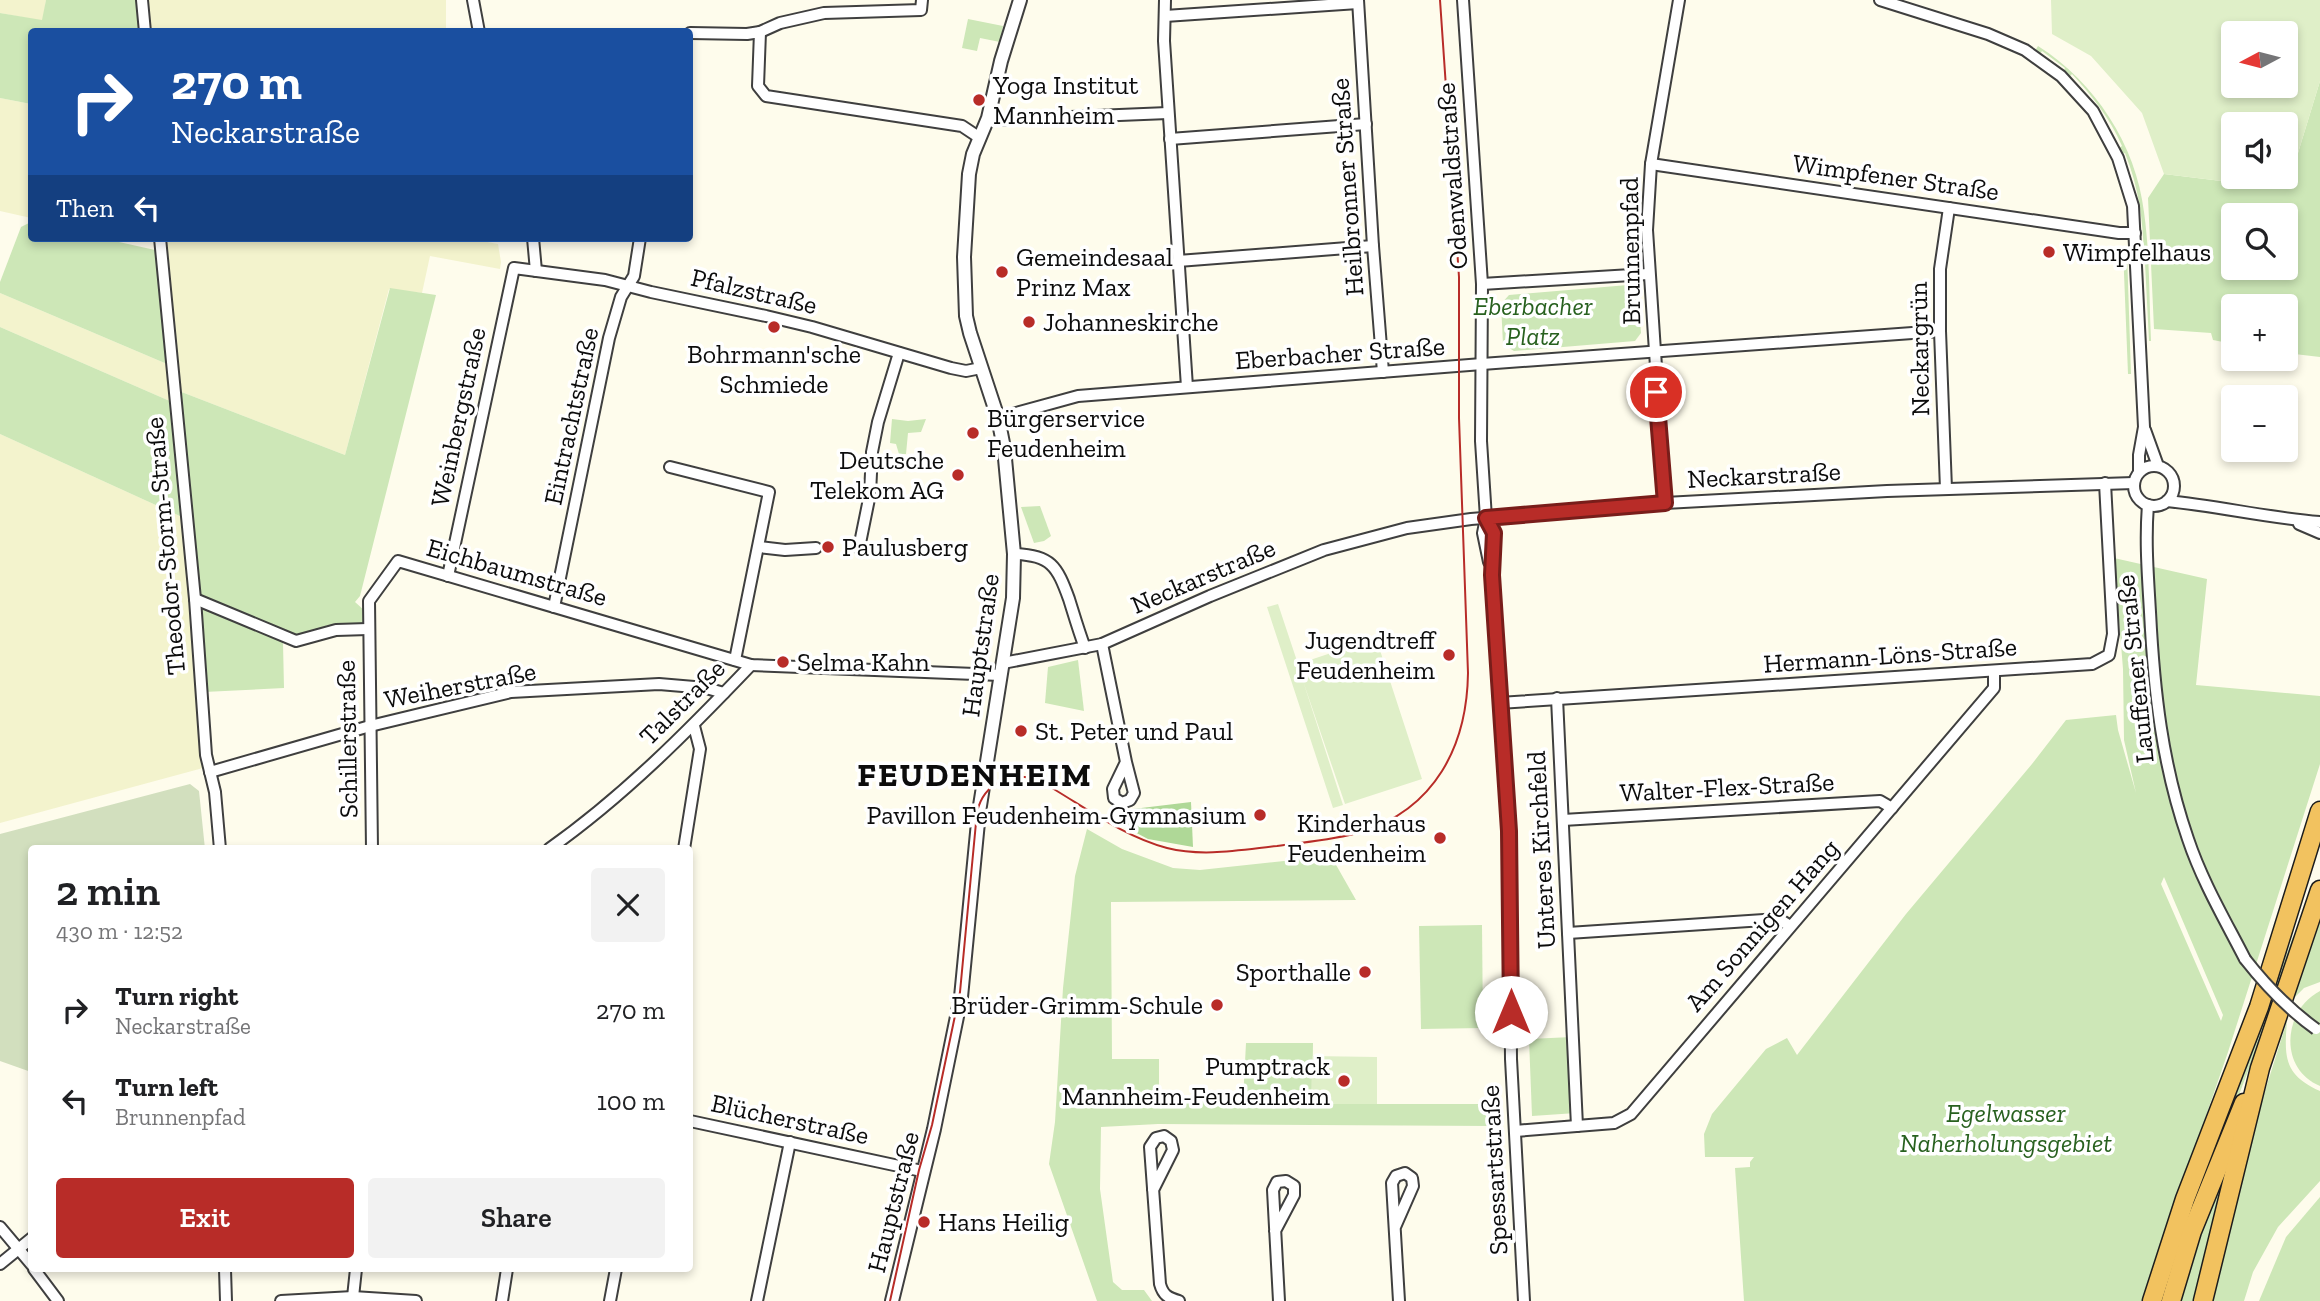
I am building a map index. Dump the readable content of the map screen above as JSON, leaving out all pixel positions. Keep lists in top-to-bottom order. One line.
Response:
{"streets":{"street":["Odenwaldstraße","Wimpfener Straße","Heilbronner Straße","Brunnenpfad","Pfalzstraße","Neckargrün","Eberbacher Straße","Eintrachtstraße","Weinbergstraße","Neckarstraße","Theodor-Storm-Straße","Eichbaumstraße","Hauptstraße","Hermann-Löns-Straße","Lauffener Straße","Weiherstraße","Talstraße","Schillerstraße","Walter-Flex-Straße","Unteres Kirchfeld","Am Sonnigen Hang","Blücherstraße","Spessartstraße"]},"crossings":[["Odenwaldstraße","Eberbacher Straße"],["Odenwaldstraße","Neckarstraße"],["Odenwaldstraße","Spessartstraße"],["Wimpfener Straße","Brunnenpfad"],["Wimpfener Straße","Neckargrün"],["Heilbronner Straße","Eberbacher Straße"],["Brunnenpfad","Eberbacher Straße"],["Brunnenpfad","Neckarstraße"],["Pfalzstraße","Eintrachtstraße"],["Pfalzstraße","Weinbergstraße"],["Pfalzstraße","Hauptstraße"],["Neckargrün","Eberbacher Straße"],["Neckargrün","Neckarstraße"],["Eberbacher Straße","Hauptstraße"],["Eintrachtstraße","Eichbaumstraße"],["Weinbergstraße","Eichbaumstraße"],["Neckarstraße","Hauptstraße"],["Neckarstraße","Hermann-Löns-Straße"],["Neckarstraße","Lauffener Straße"],["Neckarstraße","Talstraße"],["Neckarstraße","Spessartstraße"],["Theodor-Storm-Straße","Weiherstraße"],["Eichbaumstraße","Talstraße"],["Eichbaumstraße","Schillerstraße"],["Hauptstraße","Talstraße"],["Hauptstraße","Blücherstraße"],["Hermann-Löns-Straße","Unteres Kirchfeld"],["Hermann-Löns-Straße","Am Sonnigen Hang"],["Hermann-Löns-Straße","Spessartstraße"],["Weiherstraße","Talstraße"],["Weiherstraße","Schillerstraße"],["Walter-Flex-Straße","Unteres Kirchfeld"],["Walter-Flex-Straße","Am Sonnigen Hang"],["Unteres Kirchfeld","Am Sonnigen Hang"],["Am Sonnigen Hang","Spessartstraße"]],"districts":["FEUDENHEIM"],"parks":["Eberbacher Platz","Egelwasser Naherholungsgebiet"],"places":["Yoga Institut Mannheim","Wimpfelhaus","Gemeindesaal Prinz Max","Johanneskirche","Bohrmann'sche Schmiede","Bürgerservice Feudenheim","Deutsche Telekom AG","Paulusberg","Jugendtreff Feudenheim","Selma Kahn","St. Peter und Paul","Pavillon Feudenheim-Gymnasium","Kinderhaus Feudenheim","Sporthalle","Brüder-Grimm-Schule","Pumptrack Mannheim-Feudenheim","Hans Heilig"],"north":"left","page":{"map_buttons":["+","−"],"turn":["270 m","Neckarstraße"],"then":"Then","heading":["2 min","430 m · 12:52"],"list":[{"name":"Turn right","note":"Neckarstraße","value":"270 m"},{"name":"Turn left","note":"Brunnenpfad","value":"100 m"}],"buttons":["Exit","Share"]}}
